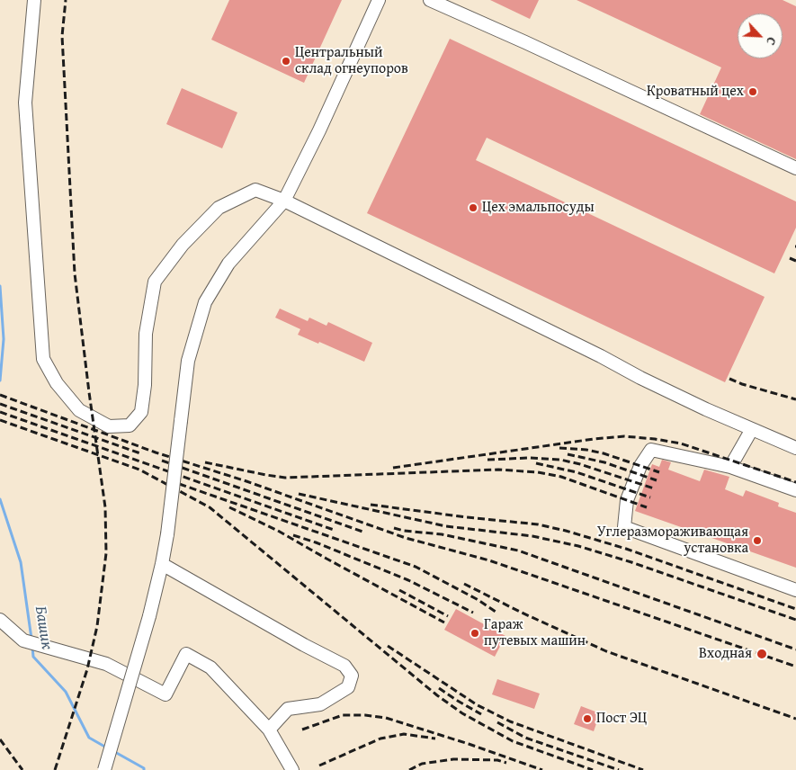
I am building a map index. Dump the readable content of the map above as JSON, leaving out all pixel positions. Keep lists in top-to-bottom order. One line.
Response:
{"water":["Башик"],"places":["Центральный склад огнеупоров","Кроватный цех","Цех эмальпосуды","Углеразмораживающая установка","Гараж путевых машин","Входная","Поcт ЭЦ"],"north":"bottom right"}
